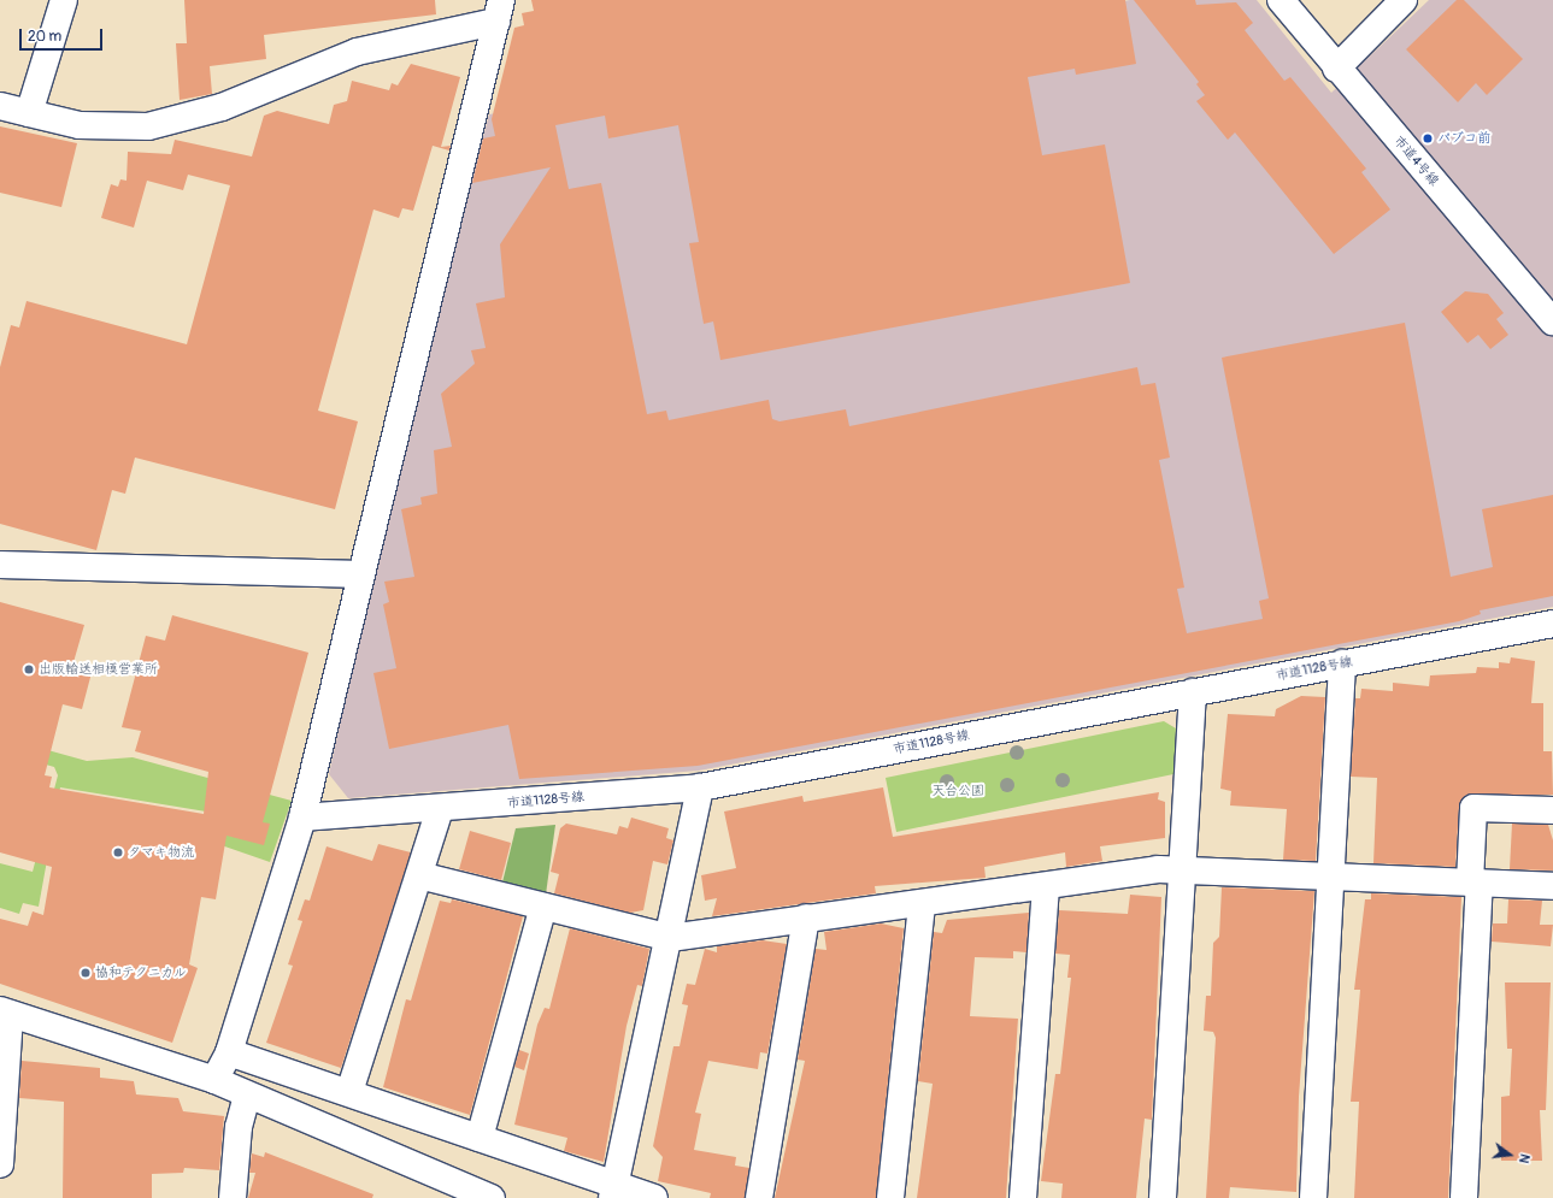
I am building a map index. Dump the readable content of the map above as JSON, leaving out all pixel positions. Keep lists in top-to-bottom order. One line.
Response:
{"streets":{"street":["市道4号線","市道1128号線"]},"parks":["天台公園"],"places":["パブコ前","出版輸送相模営業所","タマキ物流","協和テクニカル"],"scale_bar":"20 m","north":"right"}
